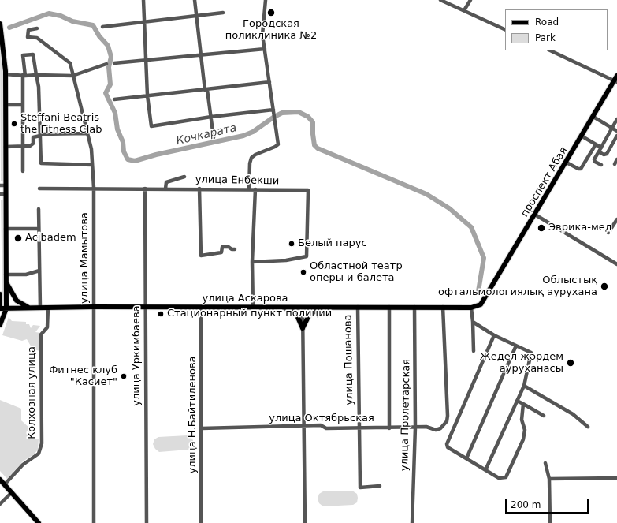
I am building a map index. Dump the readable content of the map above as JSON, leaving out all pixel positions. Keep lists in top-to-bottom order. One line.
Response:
{"streets":{"main road":["проспект Абая","улица Аскарова"],"street":["улица Енбекши","улица Мамытова","улица Уркимбаева","улица Пошанова","Колхозная улица","улица Н.Байтиленова","улица Пролетарская","улица Октябрьская"]},"crossings":[["улица Енбекши","улица Мамытова"],["улица Енбекши","улица Уркимбаева"],["проспект Абая","улица Аскарова"],["улица Мамытова","улица Аскарова"],["улица Аскарова","улица Уркимбаева"],["улица Аскарова","улица Пошанова"],["улица Аскарова","Колхозная улица"],["улица Аскарова","улица Н.Байтиленова"],["улица Аскарова","улица Пролетарская"],["улица Аскарова","улица Октябрьская"],["улица Пошанова","улица Октябрьская"],["улица Н.Байтиленова","улица Октябрьская"],["улица Пролетарская","улица Октябрьская"]],"water":["Кочкарата"],"places":["Городская поликлиника №2","Steffani-Beatris the Fitness Clab","Эврика-мед","Acibadem","Белый парус","Областной театр оперы и балета","Облыстық офтальмологиялық аурухана","Стационарный пункт полиции","Жедел жәрдем ауруханасы","Фитнес клуб \"Касиет\""],"legend":["Road","Park"],"scale_bar":"200 m"}
